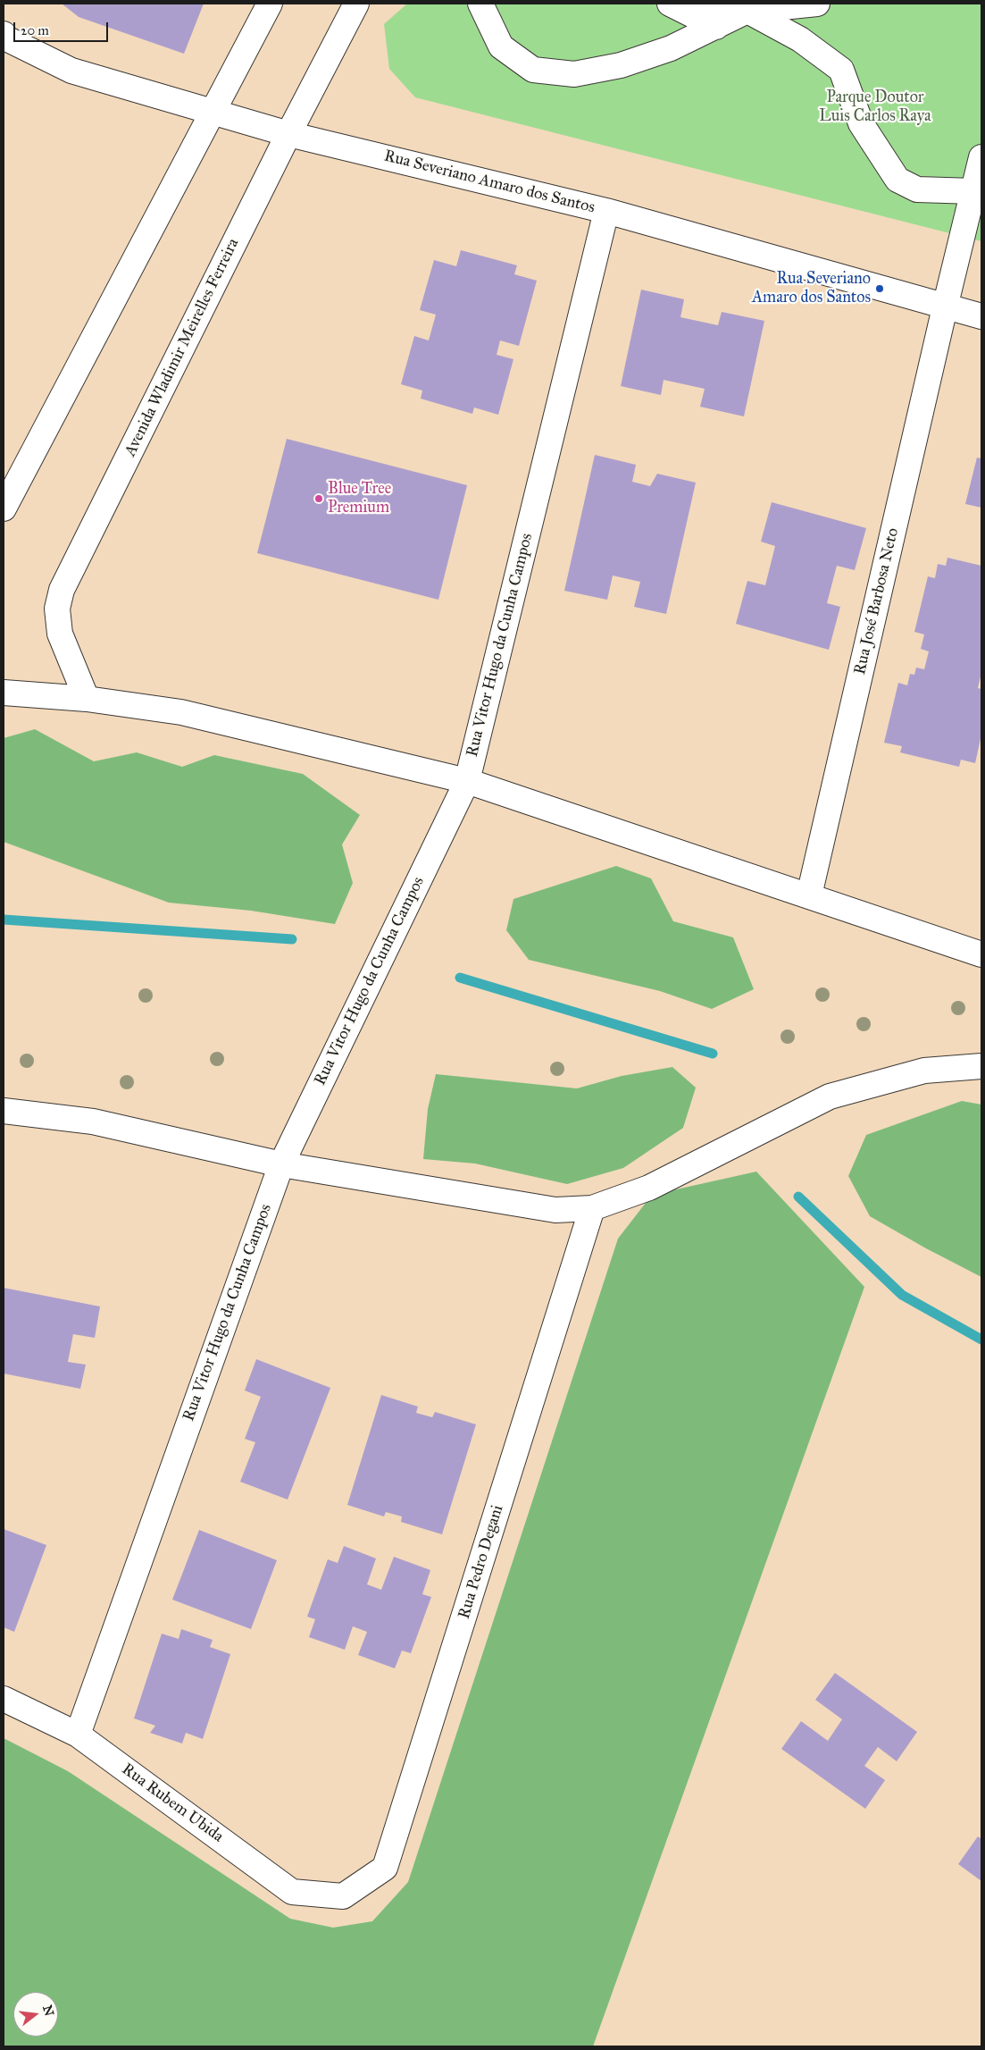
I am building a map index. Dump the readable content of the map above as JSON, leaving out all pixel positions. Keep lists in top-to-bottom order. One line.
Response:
{"streets":{"street":["Rua Severiano Amaro dos Santos","Avenida Wladimir Meirelles Ferreira","Rua José Barbosa Neto","Rua Vitor Hugo da Cunha Campos","Rua Pedro Degani","Rua Rubem Ubida"]},"crossings":[["Rua Severiano Amaro dos Santos","Avenida Wladimir Meirelles Ferreira"],["Rua Severiano Amaro dos Santos","Rua José Barbosa Neto"],["Rua Severiano Amaro dos Santos","Rua Vitor Hugo da Cunha Campos"],["Rua Vitor Hugo da Cunha Campos","Rua Rubem Ubida"],["Rua Pedro Degani","Rua Rubem Ubida"]],"parks":["Parque Doutor Luis Carlos Raya"],"places":["Rua Severiano Amaro dos Santos","Blue Tree Premium"],"scale_bar":"20 m","north":"right"}
